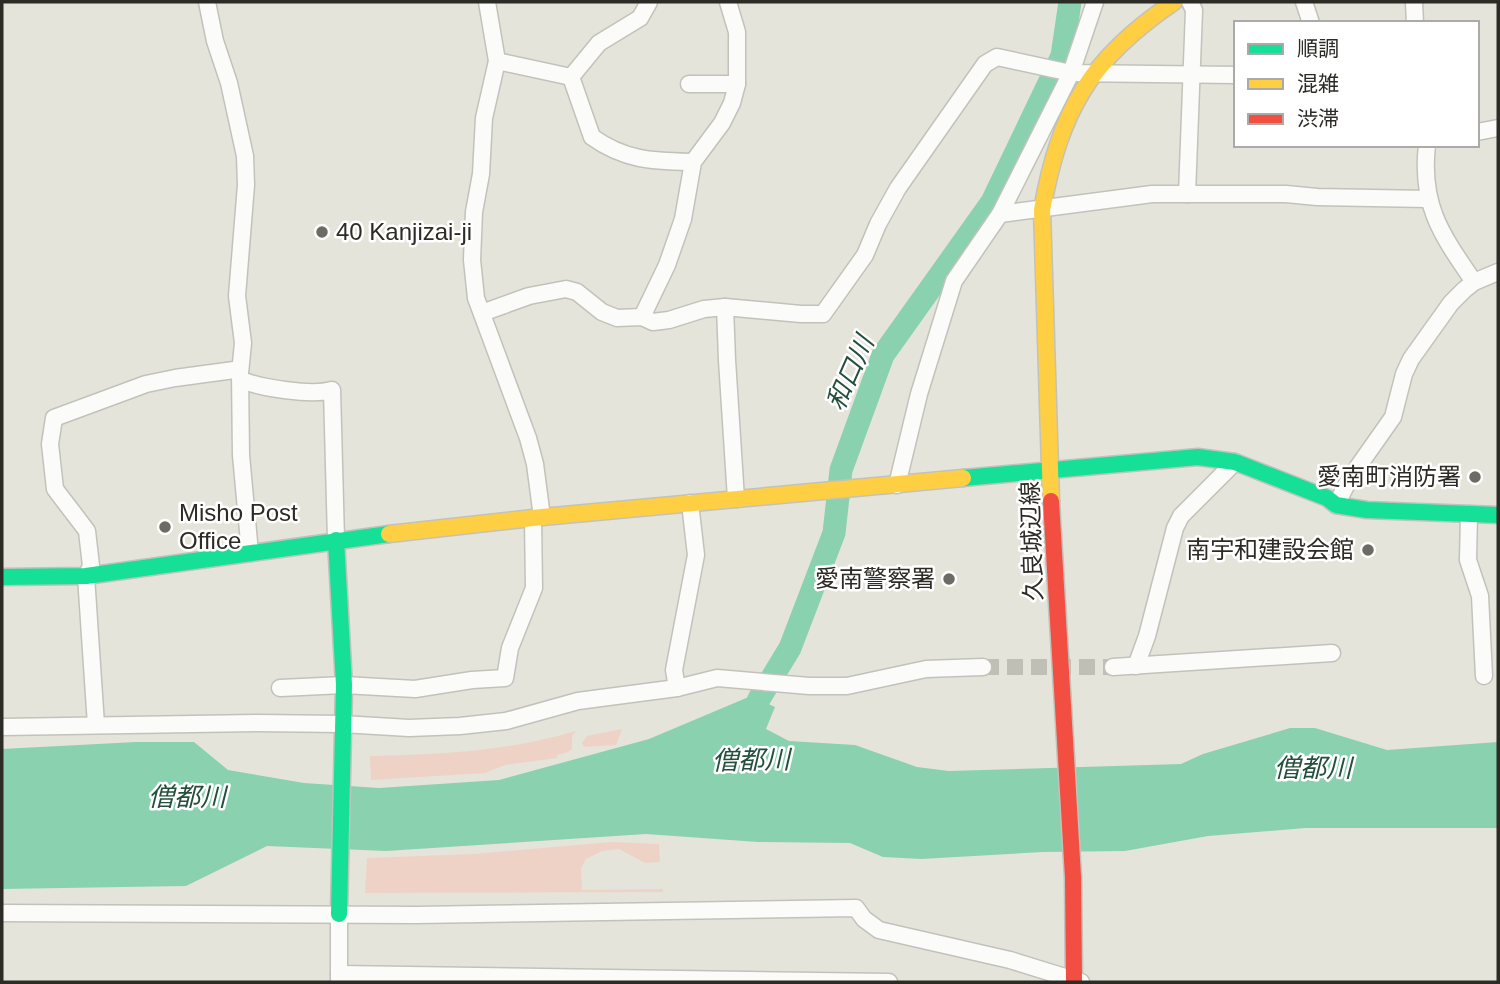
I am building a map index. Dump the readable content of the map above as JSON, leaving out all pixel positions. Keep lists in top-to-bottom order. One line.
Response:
{"streets":{"street":["久良城辺線"]},"water":["和口川","僧都川"],"places":["40 Kanjizai-ji","愛南町消防署","Misho Post Office","南宇和建設会館","愛南警察署"],"legend":["順調","混雑","渋滞"]}
